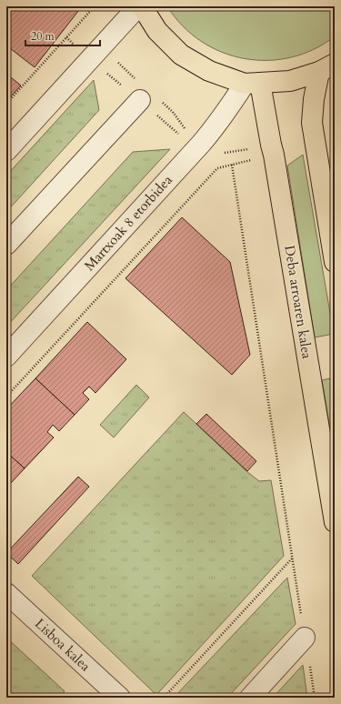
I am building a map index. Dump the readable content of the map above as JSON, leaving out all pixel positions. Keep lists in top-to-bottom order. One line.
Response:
{"streets":{"main road":["Deba arroaren kalea"],"street":["Martxoak 8 etorbidea","Lisboa kalea"]},"crossings":[["Martxoak 8 etorbidea","Deba arroaren kalea"]],"scale_bar":"20 m"}
